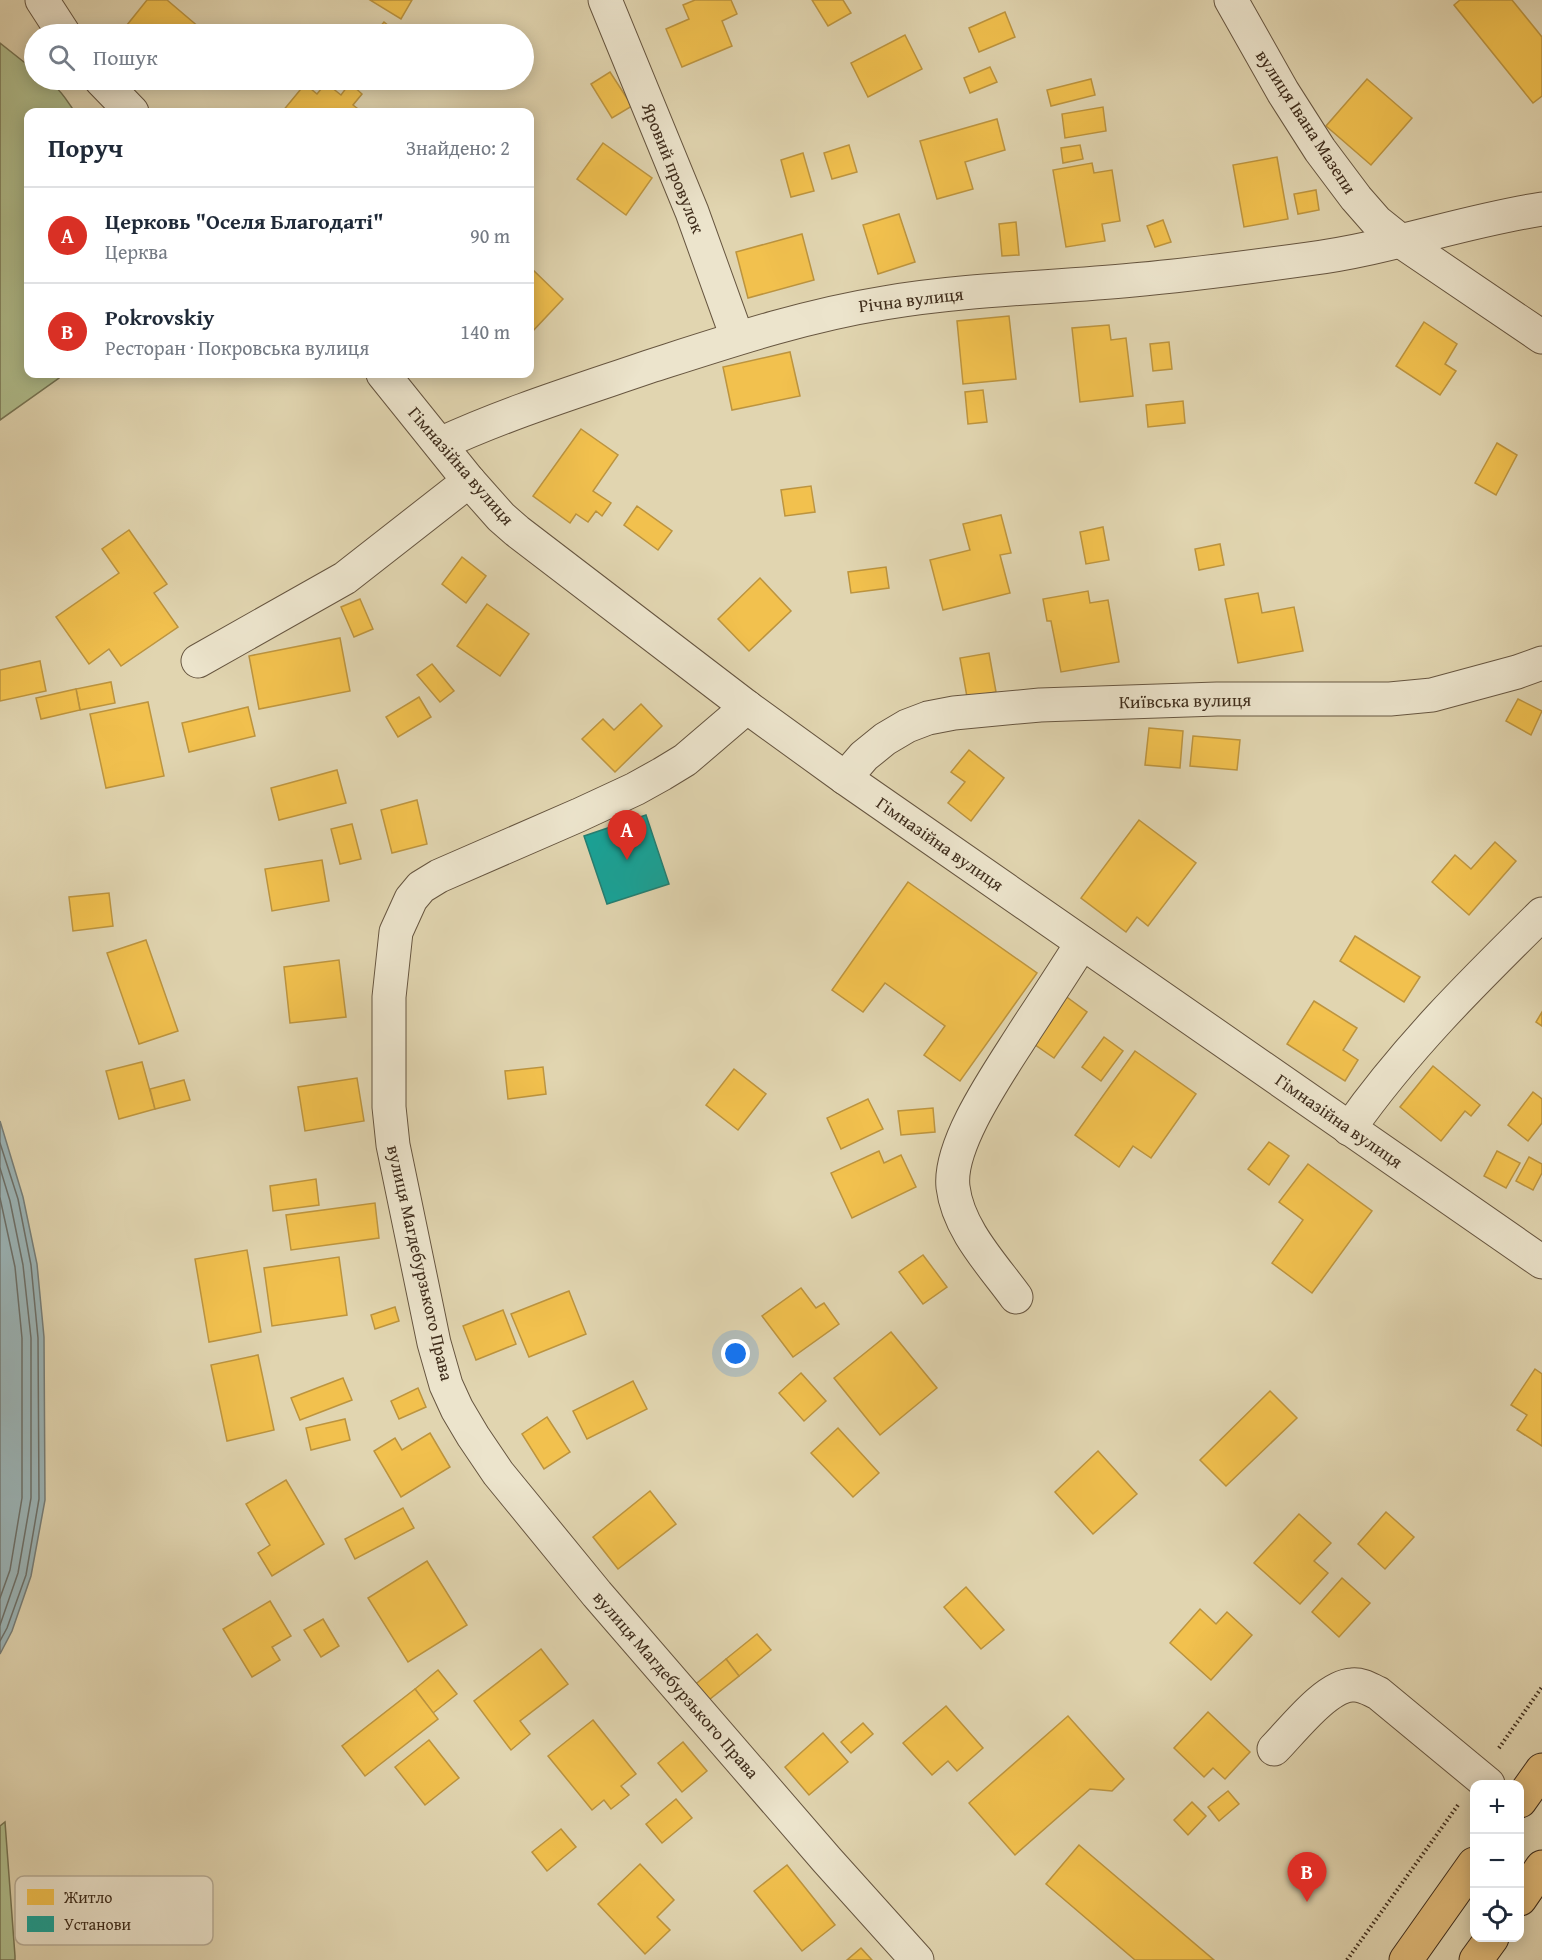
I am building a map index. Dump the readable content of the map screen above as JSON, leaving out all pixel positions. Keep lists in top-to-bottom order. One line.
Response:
{"streets":{"street":["вулиця Івана Мазепи","Яровий провулок","Річна вулиця","Гімназійна вулиця","Київська вулиця","вулиця Магдебурзького Права"]},"crossings":[["вулиця Івана Мазепи","Річна вулиця"],["Яровий провулок","Річна вулиця"],["Річна вулиця","Гімназійна вулиця"],["Гімназійна вулиця","Київська вулиця"],["Гімназійна вулиця","вулиця Магдебурзького Права"]],"legend":["Житло","Установи"],"page":{"search":"Пошук","heading":["Поруч","Знайдено: 2"],"list":[{"mark":"A","name":"Церковь \"Оселя Благодаті\"","note":"Церква","value":"90 m"},{"mark":"B","name":"Pokrovskiy","note":"Ресторан · Покровська вулиця","value":"140 m"}],"pins":["A","B"],"map_buttons":["+","−"]}}
